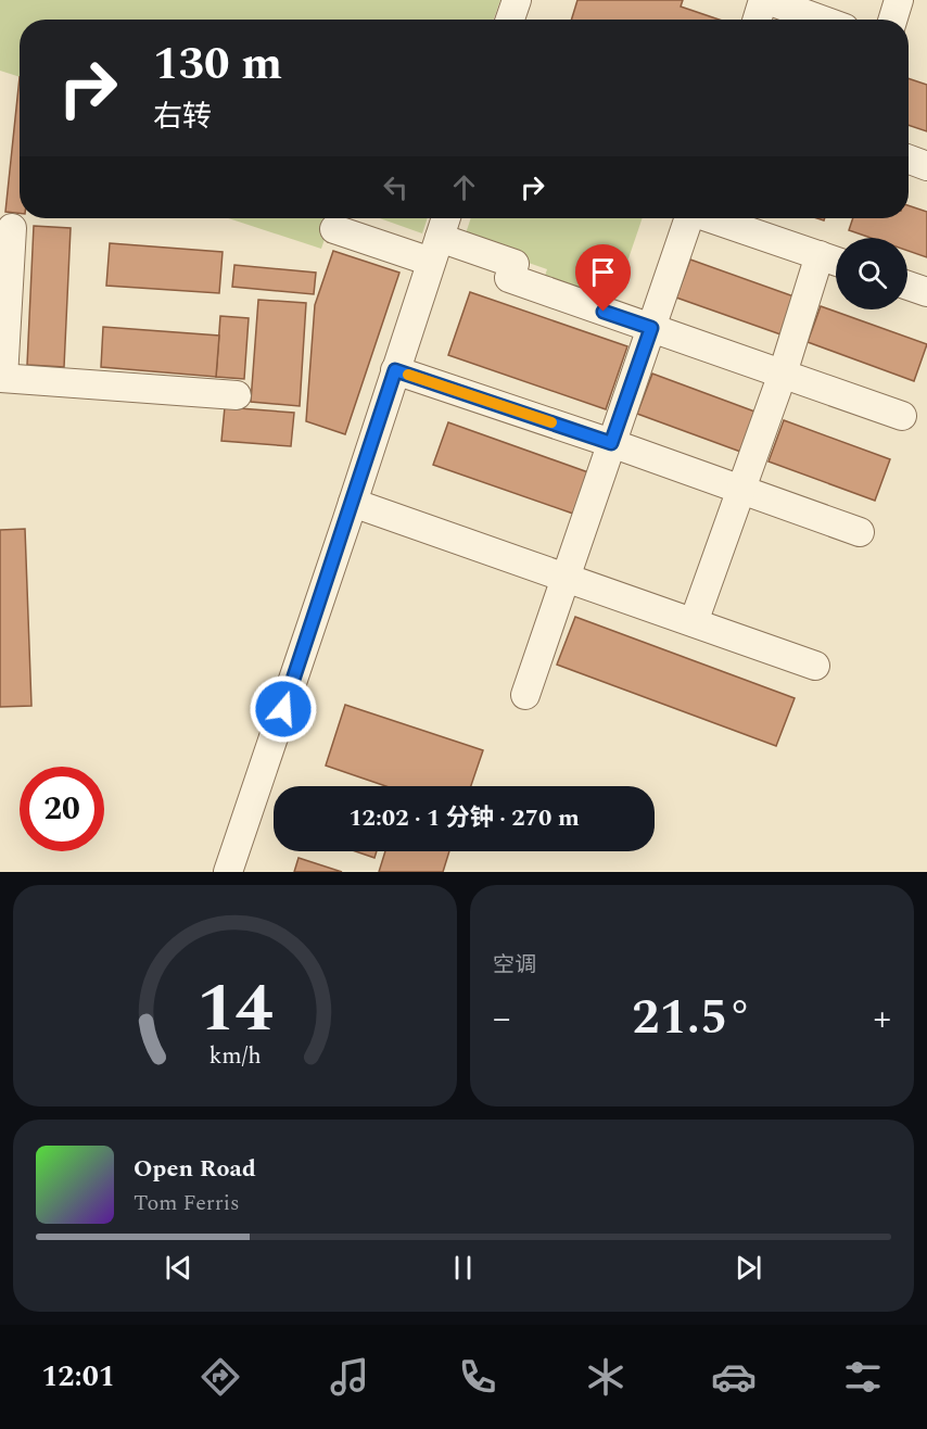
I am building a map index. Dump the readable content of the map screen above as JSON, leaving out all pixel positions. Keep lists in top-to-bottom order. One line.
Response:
{"page":{"turn":["130 m","右转"],"limit":"20","trip":"12:02 · 1 分钟 · 270 m","tile":"空调","heat":["−","21.5°","+"],"song":["Open Road","Tom Ferris"],"tabs":"12:01","gauge":["14","km/h"]}}
